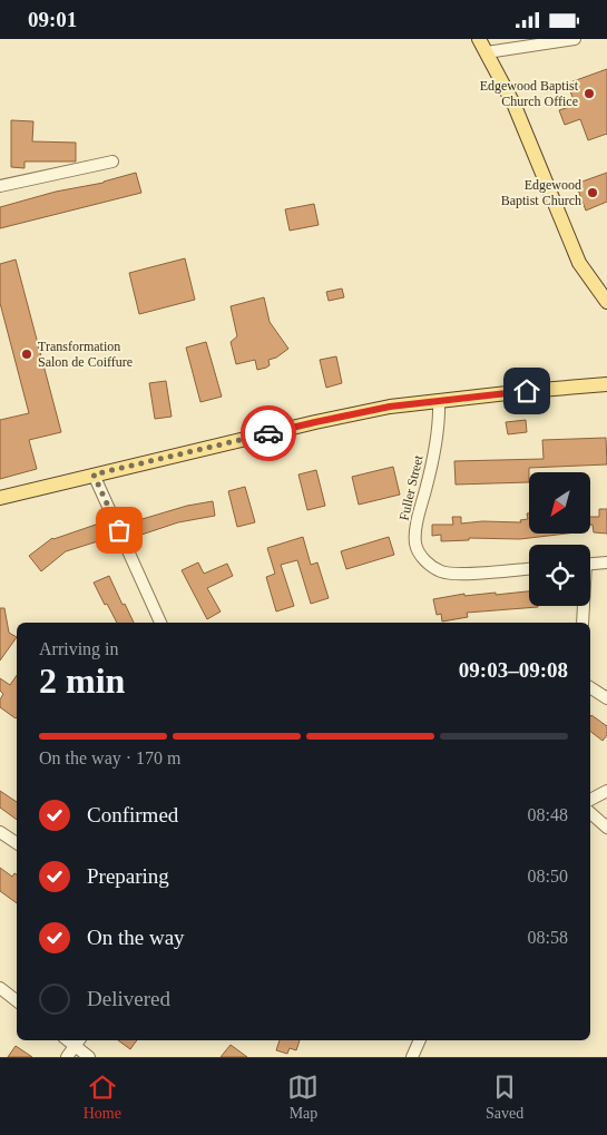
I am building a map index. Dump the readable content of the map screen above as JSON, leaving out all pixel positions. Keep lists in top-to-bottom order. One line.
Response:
{"streets":{"street":["Fuller Street"]},"places":["Edgewood Baptist Church Office","Edgewood Baptist Church","Transformation Salon de Coiffure"],"north":"bottom left","page":{"status":"09:01","heading":["2 min","Arriving in","09:03–09:08"],"bar":"On the way · 170 m","list":[["Confirmed","08:48"],["Preparing","08:50"],["On the way","08:58"],"Delivered"],"tabs":["Home","Map","Saved"]}}
